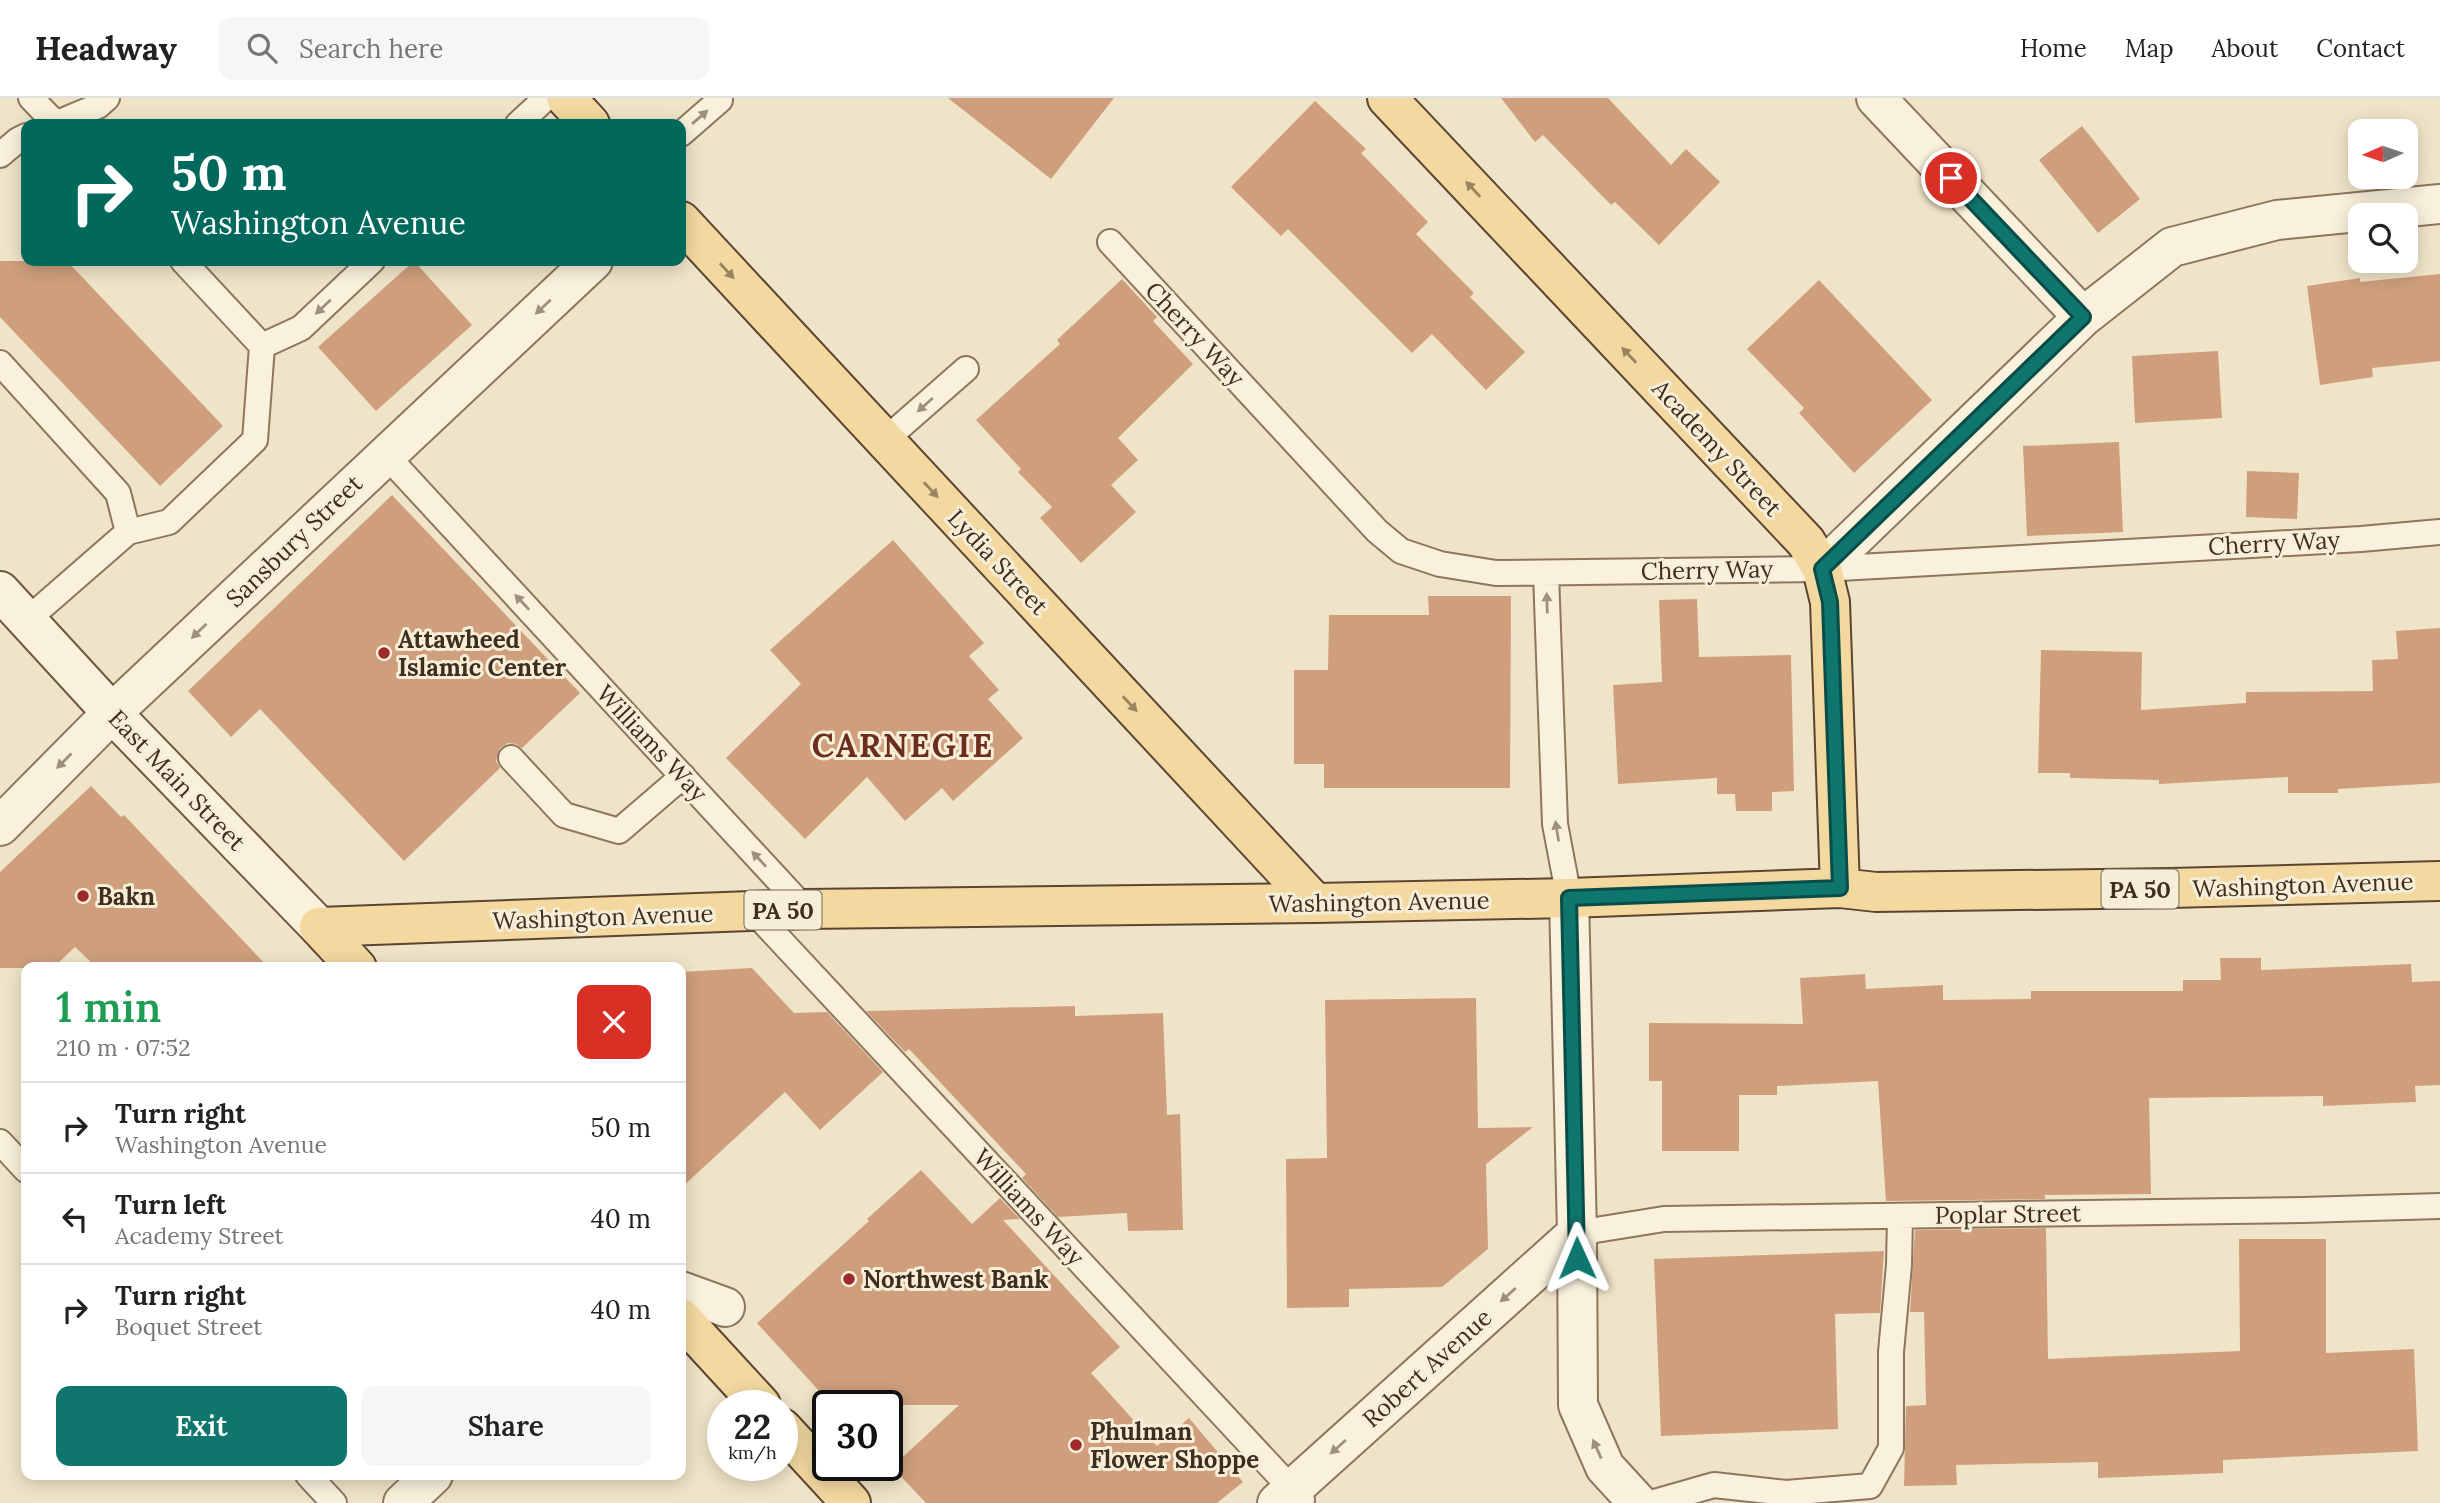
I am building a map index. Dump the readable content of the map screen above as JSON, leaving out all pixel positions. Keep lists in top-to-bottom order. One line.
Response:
{"streets":{"main road":["Academy Street","Lydia Street","East Main Street","Washington Avenue","PA 50"],"street":["Sansbury Street","Robert Avenue"],"lane":["Cherry Way","Williams Way","Poplar Street"]},"crossings":[["Cherry Way","Academy Street"],["Academy Street","Washington Avenue"],["Sansbury Street","Williams Way"],["Sansbury Street","East Main Street"],["Lydia Street","Washington Avenue"],["Williams Way","Washington Avenue"],["Williams Way","Robert Avenue"],["East Main Street","Washington Avenue"],["Poplar Street","Robert Avenue"]],"one_way":["Academy Street","Sansbury Street","Lydia Street","Williams Way","Robert Avenue"],"districts":["CARNEGIE"],"places":["Attawheed Islamic Center","Bakn","Northwest Bank","Phulman Flower Shoppe"],"north":"left","page":{"header":"Headway","search":"Search here","nav":["Home","Map","About","Contact"],"turn":["50 m","Washington Avenue"],"heading":["1 min","210 m · 07:52"],"list":[{"name":"Turn right","note":"Washington Avenue","value":"50 m"},{"name":"Turn left","note":"Academy Street","value":"40 m"},{"name":"Turn right","note":"Boquet Street","value":"40 m"}],"buttons":["Exit","Share"],"speed":"22 km/h","limit":"30"}}
